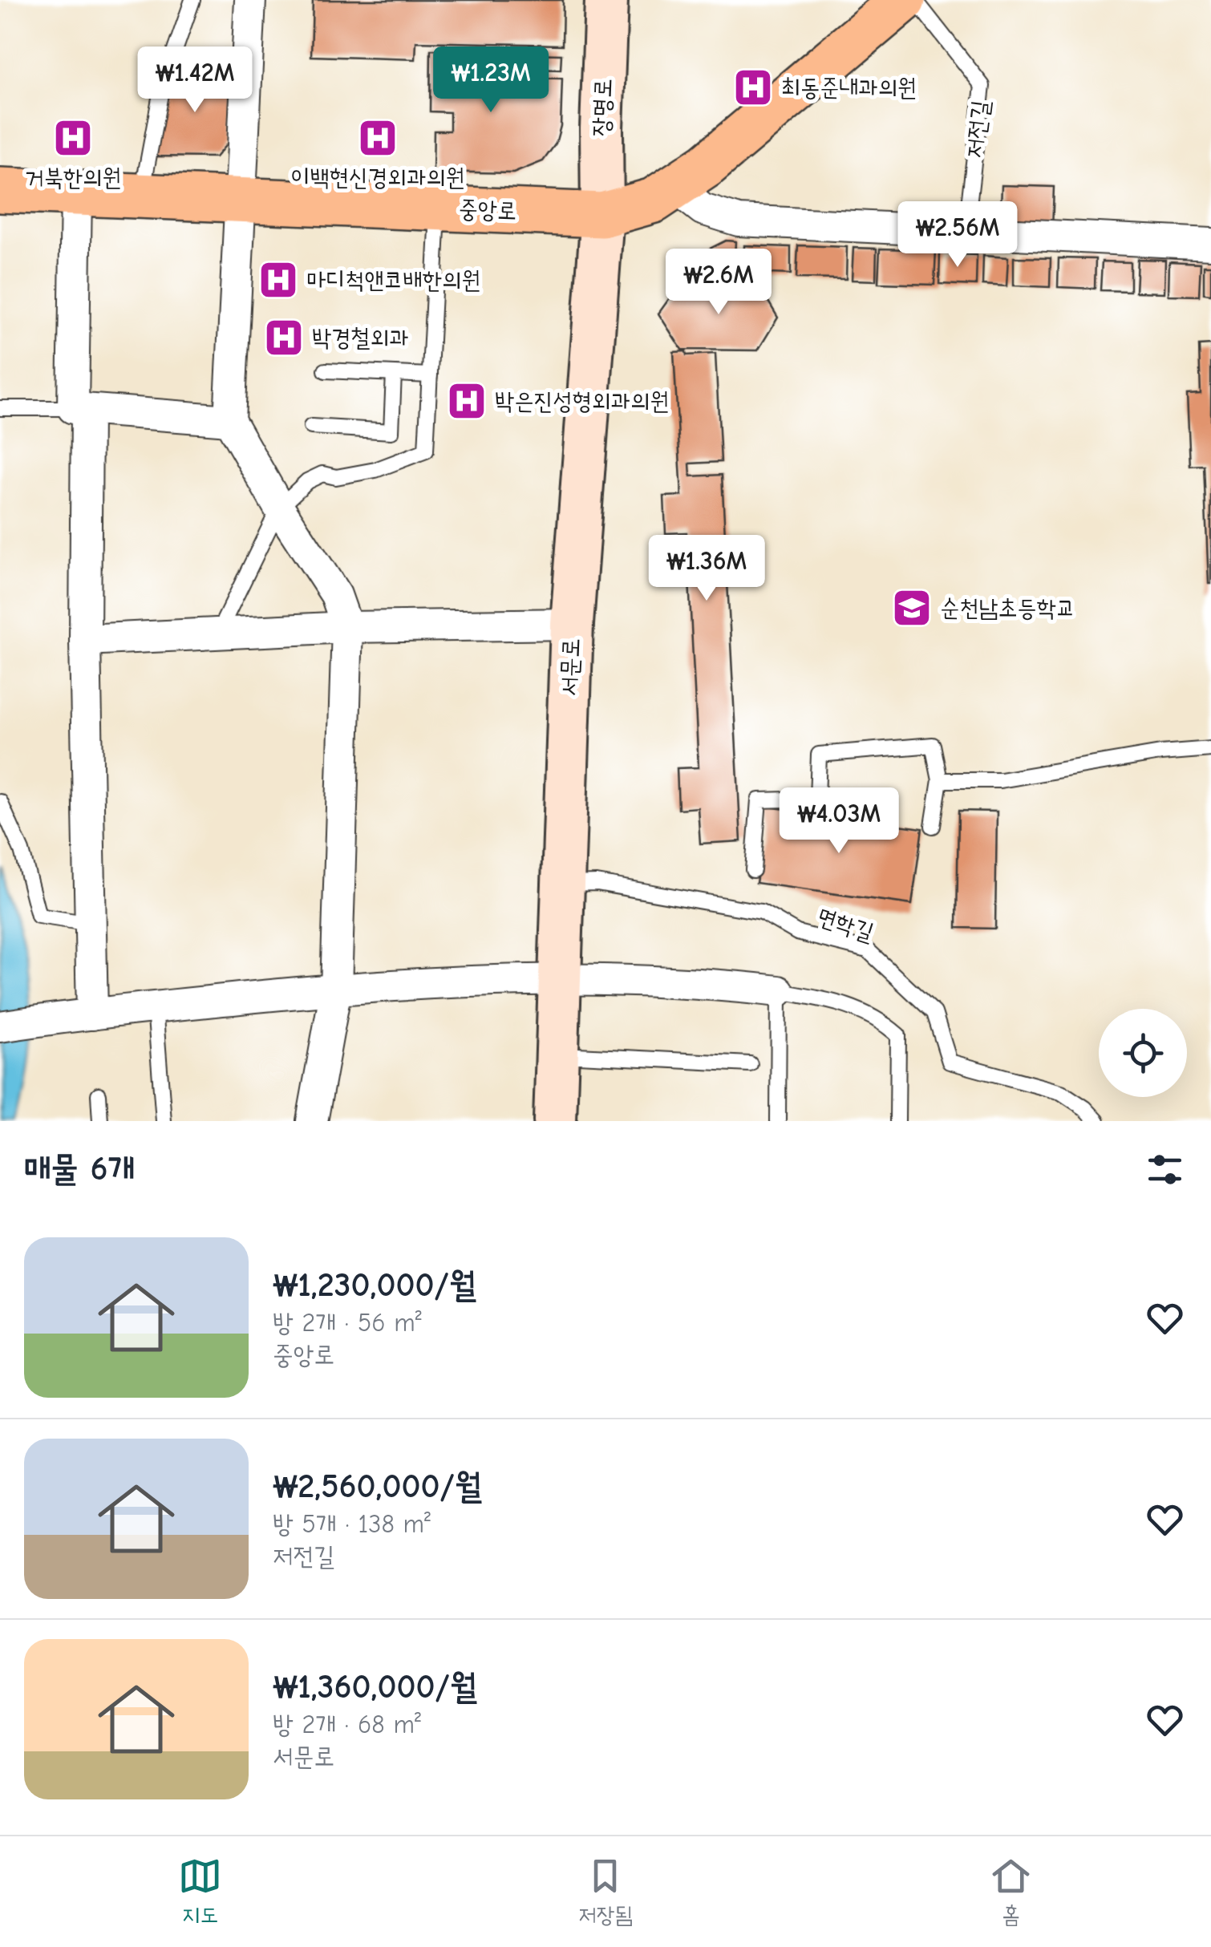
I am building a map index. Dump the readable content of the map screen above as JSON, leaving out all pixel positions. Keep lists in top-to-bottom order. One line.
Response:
{"streets":{"main road":["중앙로"],"street":["장명로","서문로"],"lane":["저전길","면학길"]},"crossings":[["장명로","중앙로"],["장명로","서문로"],["중앙로","서문로"],["서문로","면학길"]],"places":{"hospital":["최동준내과의원","거북한의원","이백현신경외과의원","마디척앤코배한의원","박경철외과","박은진성형외과의원"],"school or university":["순천남초등학교"]},"page":{"price":["₩1.42M","₩1.23M","₩2.56M","₩2.6M","₩1.36M","₩4.03M"],"heading":"매물 6개","list":[{"name":"₩1,230,000/월","note":"방 2개 · 56 m² · 중앙로"},{"name":"₩2,560,000/월","note":"방 5개 · 138 m² · 저전길"},{"name":"₩1,360,000/월","note":"방 2개 · 68 m² · 서문로"}],"tabs":["지도","저장됨","홈"]}}
